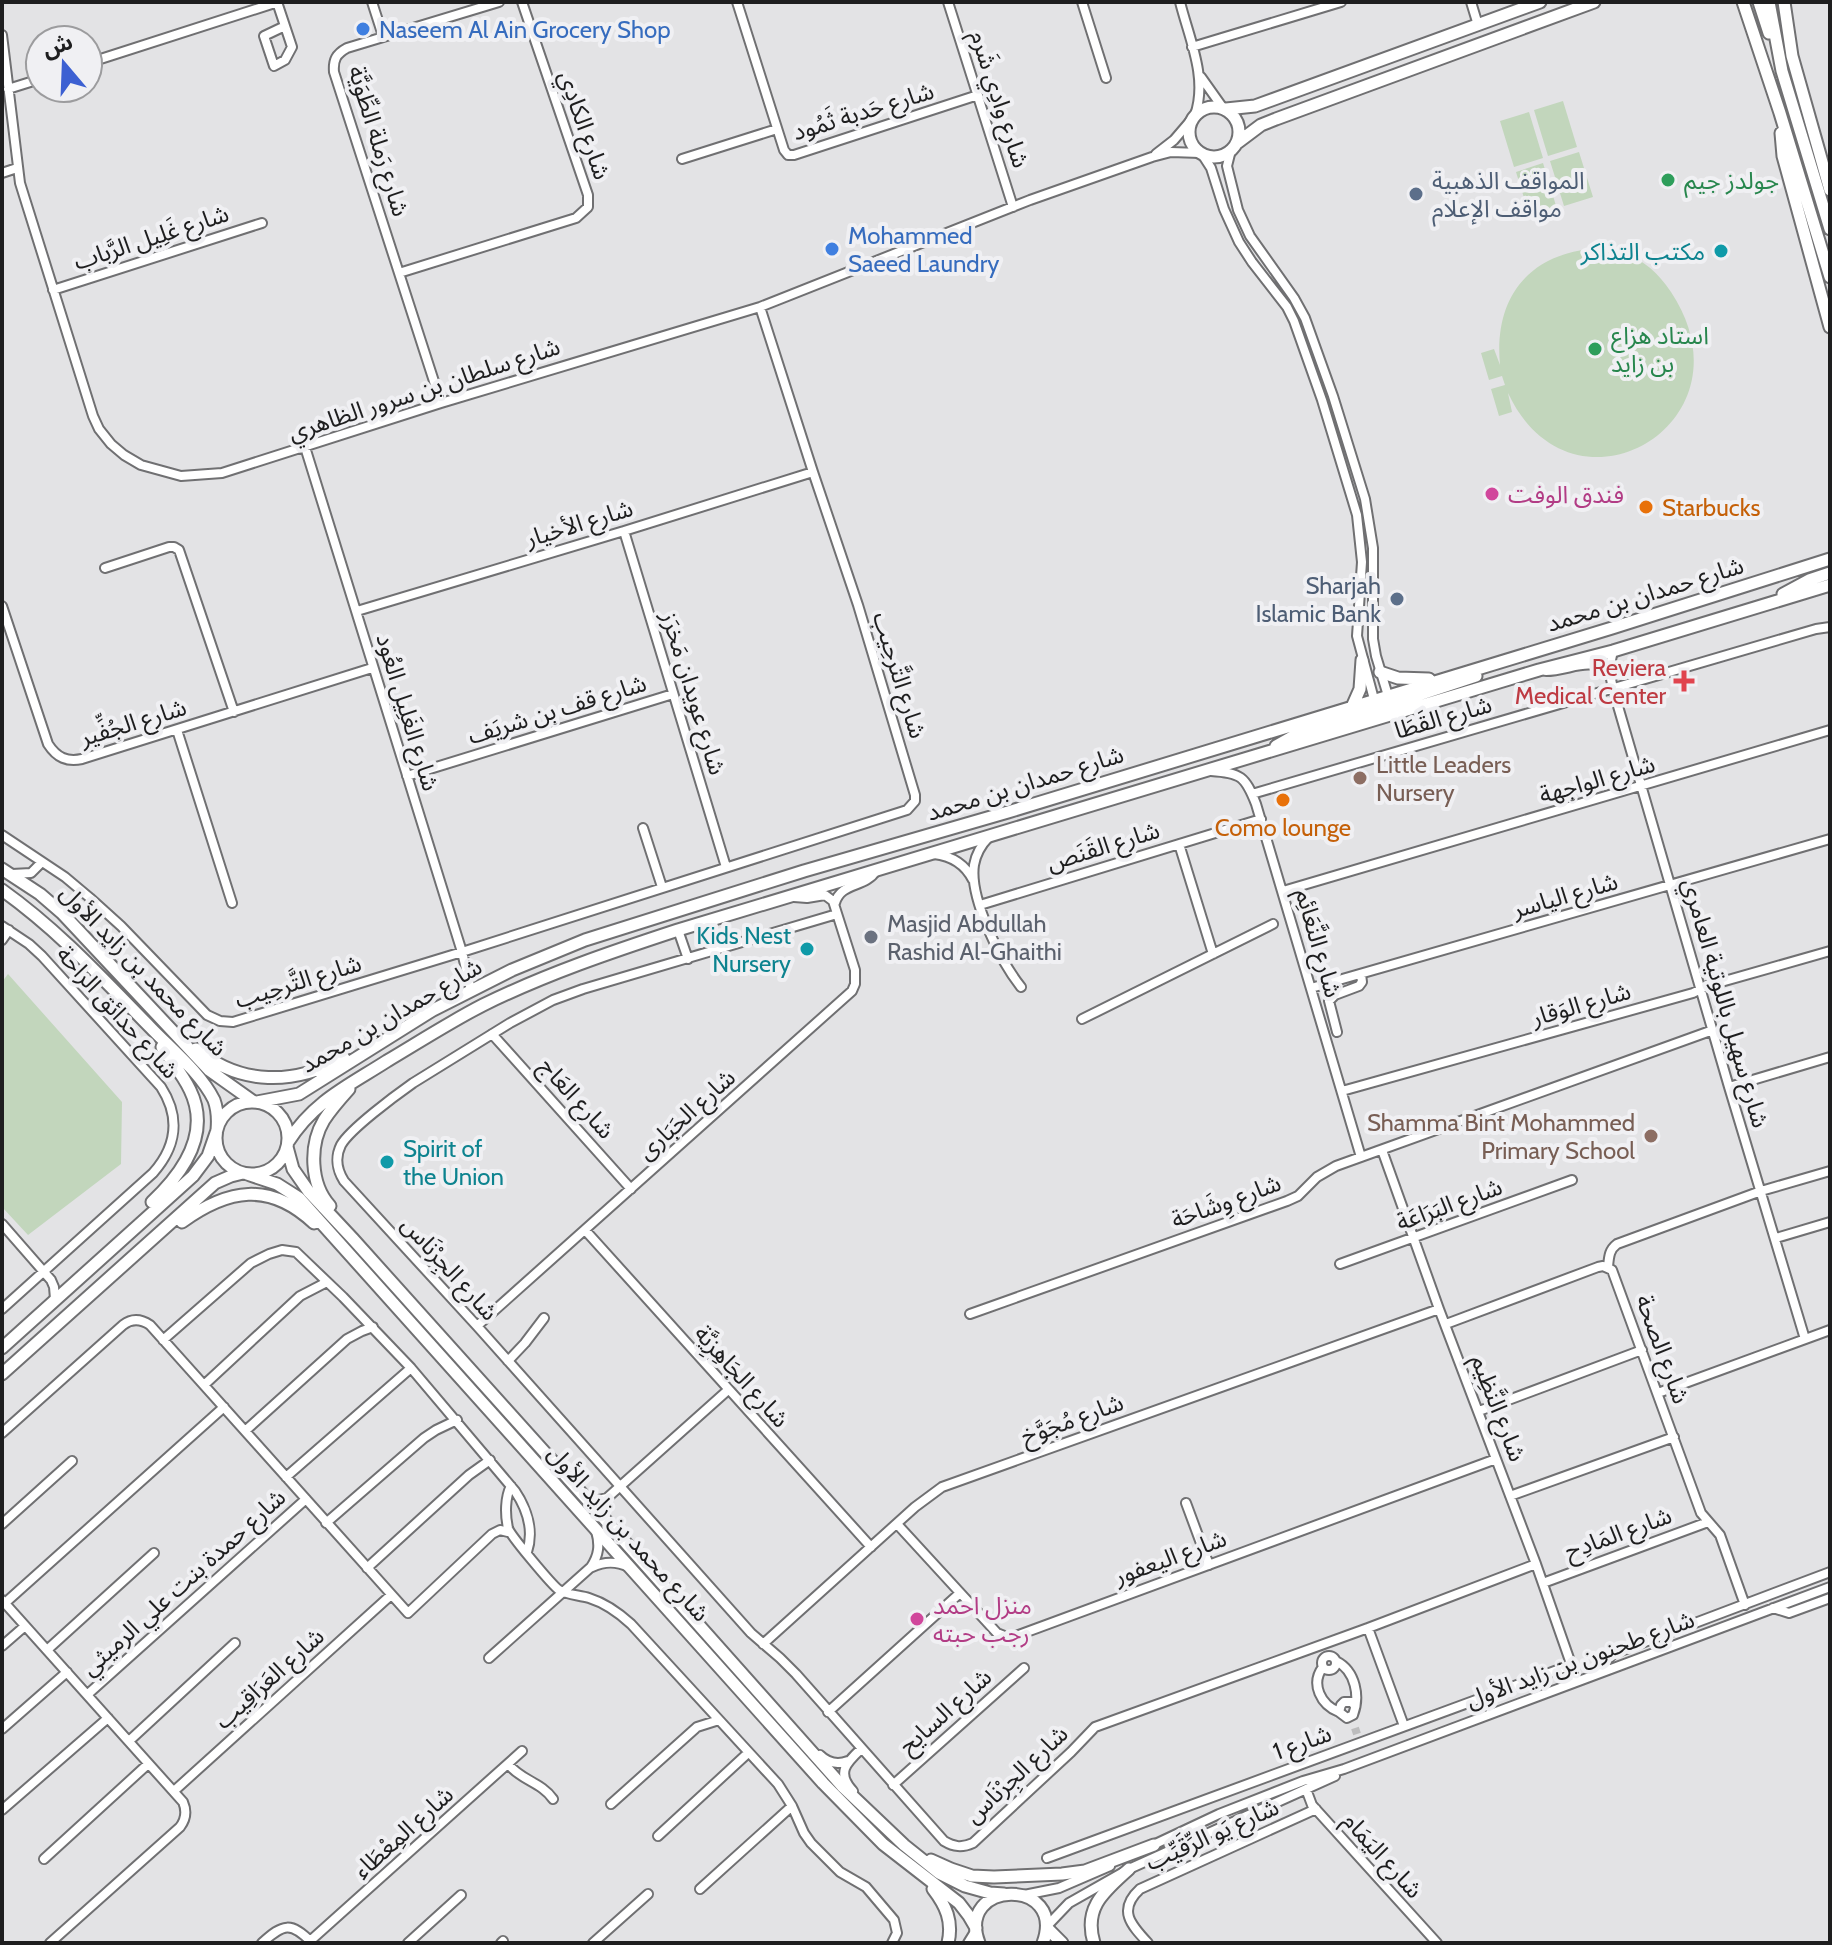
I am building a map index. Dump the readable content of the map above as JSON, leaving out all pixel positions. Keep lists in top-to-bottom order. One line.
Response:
{"streets":{"main road":["شارع حمدان بن محمد","شارع محمد بن زايد الأول"],"street":["شارع وادِي شَرم","شارع حَدبة ثَمُود","شارع الكادِي","شارع رَملة الطِّوَيَّة","شارع غَلِيل الرَّباب","شارع سلطان بن سرور الظاهري","شارع الأخيار","شارع التَّرحِيب","شارع عويدان مَخرَز","شارع قف بن شريَف","شارع الغَلِيل العُود","شارع القَطَا","شارع الجُفِّير","شارع الواجهة","شارع القَنَص","شارع الياسر","شارع النَّعَائِم","شارع سهيل باللوتية العامري","شارع الوَقار","شارع حدائق الراحة","شارع العَاج","شارع الحَبَارى","شارع وِشَاحَة","شارع البَرَاعَة","شارع الجِرْنَاس","شارع الصحة","شارع الجَاهِزِيَّة","شارع النَّظِيم","شارع مُجَوَّخ","شارع المَادِح","شارع اليعفور","شارع حمدة بنت علي الرميثي","شارع طحنون بن زايد الأول","شارع العَرَاقِيب","شارع السايح","شارع 1","شارع المِعْطَاء","شارع يَو الرِّقَيِّب","شارع اليَمَام"]},"crossings":[["شارع وادِي شَرم","شارع حَدبة ثَمُود"],["شارع وادِي شَرم","شارع سلطان بن سرور الظاهري"],["شارع الكادِي","شارع رَملة الطِّوَيَّة"],["شارع رَملة الطِّوَيَّة","شارع سلطان بن سرور الظاهري"],["شارع غَلِيل الرَّباب","شارع سلطان بن سرور الظاهري"],["شارع سلطان بن سرور الظاهري","شارع التَّرحِيب"],["شارع سلطان بن سرور الظاهري","شارع الغَلِيل العُود"],["شارع الأخيار","شارع التَّرحِيب"],["شارع الأخيار","شارع عويدان مَخرَز"],["شارع الأخيار","شارع الغَلِيل العُود"],["شارع حمدان بن محمد","شارع الغَلِيل العُود"],["شارع حمدان بن محمد","شارع محمد بن زايد الأول"],["شارع حمدان بن محمد","شارع سهيل باللوتية العامري"],["شارع التَّرحِيب","شارع عويدان مَخرَز"],["شارع التَّرحِيب","شارع الغَلِيل العُود"],["شارع عويدان مَخرَز","شارع قف بن شريَف"],["شارع قف بن شريَف","شارع الغَلِيل العُود"],["شارع الغَلِيل العُود","شارع الجُفِّير"],["شارع القَطَا","شارع النَّعَائِم"],["شارع القَطَا","شارع سهيل باللوتية العامري"],["شارع الواجهة","شارع النَّعَائِم"],["شارع الواجهة","شارع سهيل باللوتية العامري"],["شارع القَنَص","شارع النَّعَائِم"],["شارع الياسر","شارع النَّعَائِم"],["شارع الياسر","شارع سهيل باللوتية العامري"],["شارع النَّعَائِم","شارع الوَقار"],["شارع النَّعَائِم","شارع وِشَاحَة"],["شارع محمد بن زايد الأول","شارع طحنون بن زايد الأول"],["شارع سهيل باللوتية العامري","شارع الوَقار"],["شارع سهيل باللوتية العامري","شارع وِشَاحَة"],["شارع العَاج","شارع الحَبَارى"],["شارع العَاج","شارع الجِرْنَاس"],["شارع الحَبَارى","شارع الجِرْنَاس"],["شارع الحَبَارى","شارع الجَاهِزِيَّة"],["شارع وِشَاحَة","شارع النَّظِيم"],["شارع البَرَاعَة","شارع النَّظِيم"],["شارع الجِرْنَاس","شارع مُجَوَّخ"],["شارع الجِرْنَاس","شارع السايح"],["شارع الصحة","شارع المَادِح"],["شارع الجَاهِزِيَّة","شارع مُجَوَّخ"],["شارع النَّظِيم","شارع مُجَوَّخ"],["شارع النَّظِيم","شارع المَادِح"],["شارع النَّظِيم","شارع اليعفور"],["شارع النَّظِيم","شارع طحنون بن زايد الأول"],["شارع النَّظِيم","شارع 1"],["شارع مُجَوَّخ","شارع اليعفور"],["شارع حمدة بنت علي الرميثي","شارع العَرَاقِيب"],["شارع طحنون بن زايد الأول","شارع اليَمَام"],["شارع يَو الرِّقَيِّب","شارع اليَمَام"]],"places":{"other":["Naseem Al Ain Grocery Shop","جولدز جيم","المواقف الذهبية مواقف الإعلام","Mohammed Saeed Laundry","مكتب التذاكر","استاد هزاع بن زايد","فندق الوفت","Starbucks","Sharjah Islamic Bank","Little Leaders Nursery","Como lounge","Masjid Abdullah Rashid Al-Ghaithi","Kids Nest Nursery","Shamma Bint Mohammed Primary School","Spirit of the Union","منزل احمد رجب حبته"],"health":["Reviera Medical Center"]},"north":"top"}
